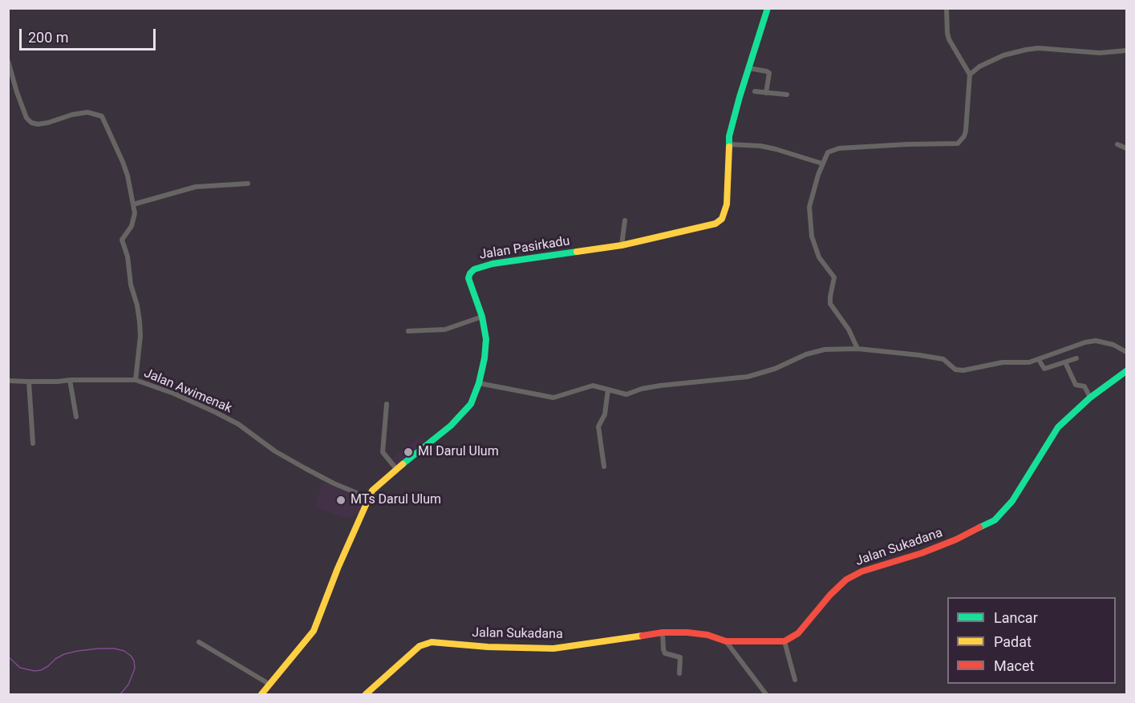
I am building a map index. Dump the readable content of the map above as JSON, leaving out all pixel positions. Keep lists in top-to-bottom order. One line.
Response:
{"streets":{"street":["Jalan Pasirkadu","Jalan Awimenak","Jalan Sukadana"]},"crossings":[["Jalan Pasirkadu","Jalan Awimenak"]],"places":["MI Darul Ulum","MTs Darul Ulum"],"legend":["Lancar","Padat","Macet"],"scale_bar":"200 m"}
